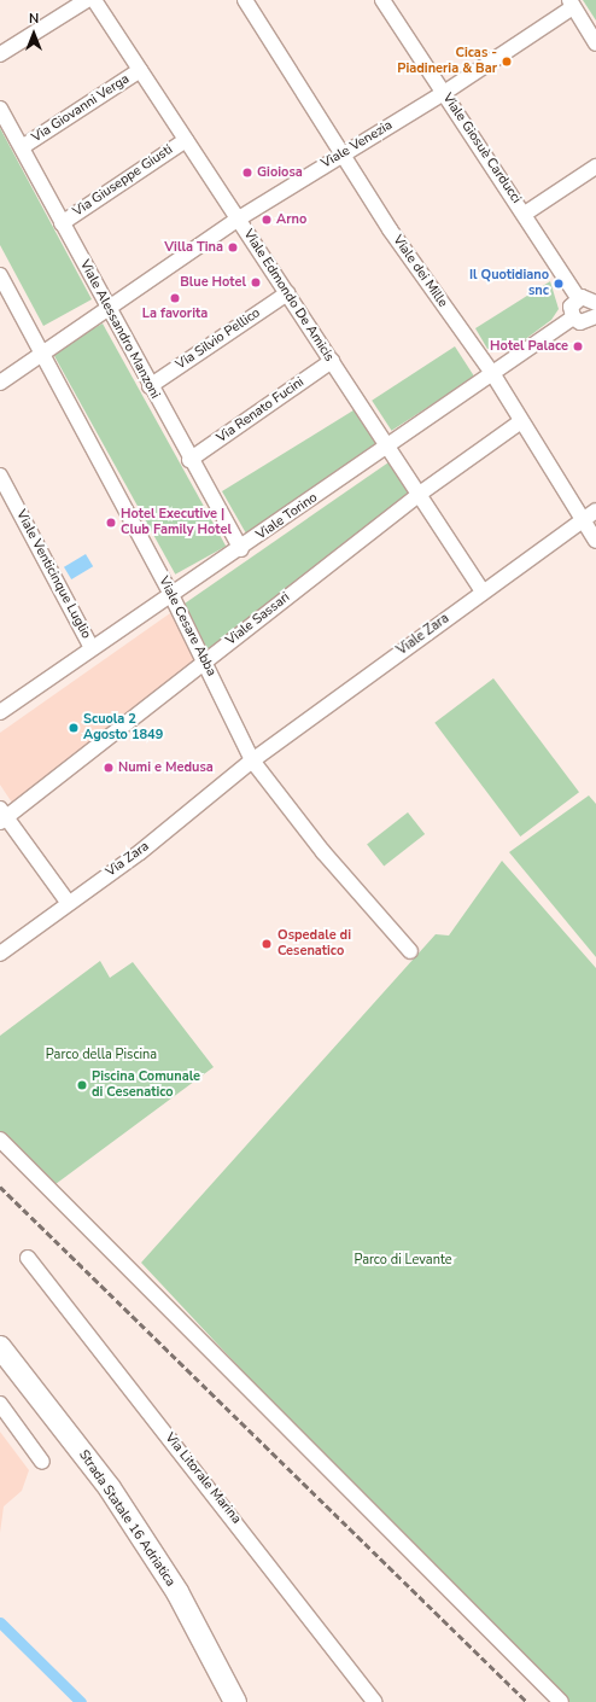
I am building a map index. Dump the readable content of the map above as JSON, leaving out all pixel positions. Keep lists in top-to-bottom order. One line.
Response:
{"streets":{"highway":["Strada Statale 16 Adriatica"],"street":["Via Giovanni Verga","Viale Venezia","Viale Giosuè Carducci","Via Giuseppe Giusti","Viale dei Mille","Viale Edmondo De Amicis","Viale Alessandro Manzoni","Via Silvio Pellico","Via Renato Fucini","Viale Torino","Viale Venticinque Luglio","Viale Sassari","Viale Cesare Abba","Viale Zara","Via Zara","Via Litorale Marina"]},"crossings":[["Via Giovanni Verga","Viale Edmondo De Amicis"],["Via Giovanni Verga","Viale Alessandro Manzoni"],["Viale Venezia","Viale Giosuè Carducci"],["Viale Venezia","Viale dei Mille"],["Viale Venezia","Viale Edmondo De Amicis"],["Viale Venezia","Viale Alessandro Manzoni"],["Viale Venezia","Viale Cesare Abba"],["Via Giuseppe Giusti","Viale Edmondo De Amicis"],["Via Giuseppe Giusti","Viale Alessandro Manzoni"],["Viale dei Mille","Viale Torino"],["Viale dei Mille","Viale Sassari"],["Viale dei Mille","Viale Zara"],["Viale Edmondo De Amicis","Via Silvio Pellico"],["Viale Edmondo De Amicis","Via Renato Fucini"],["Viale Edmondo De Amicis","Viale Torino"],["Viale Edmondo De Amicis","Viale Sassari"],["Viale Edmondo De Amicis","Viale Zara"],["Viale Alessandro Manzoni","Via Silvio Pellico"],["Viale Alessandro Manzoni","Via Renato Fucini"],["Viale Alessandro Manzoni","Viale Torino"],["Viale Torino","Viale Venticinque Luglio"],["Viale Torino","Viale Cesare Abba"],["Viale Sassari","Viale Cesare Abba"],["Viale Cesare Abba","Viale Zara"],["Viale Cesare Abba","Via Zara"],["Viale Zara","Via Zara"]],"parks":["Parco della Piscina","Parco di Levante"],"places":["Cicas - Piadineria & Bar","Gioiosa","Arno","Villa Tina","Blue Hotel","Il Quotidiano snc","La favorita","Hotel Palace","Hotel Executive | Club Family Hotel","Scuola 2 Agosto 1849","Numi e Medusa","Ospedale di Cesenatico","Piscina Comunale di Cesenatico"],"north":"top"}
